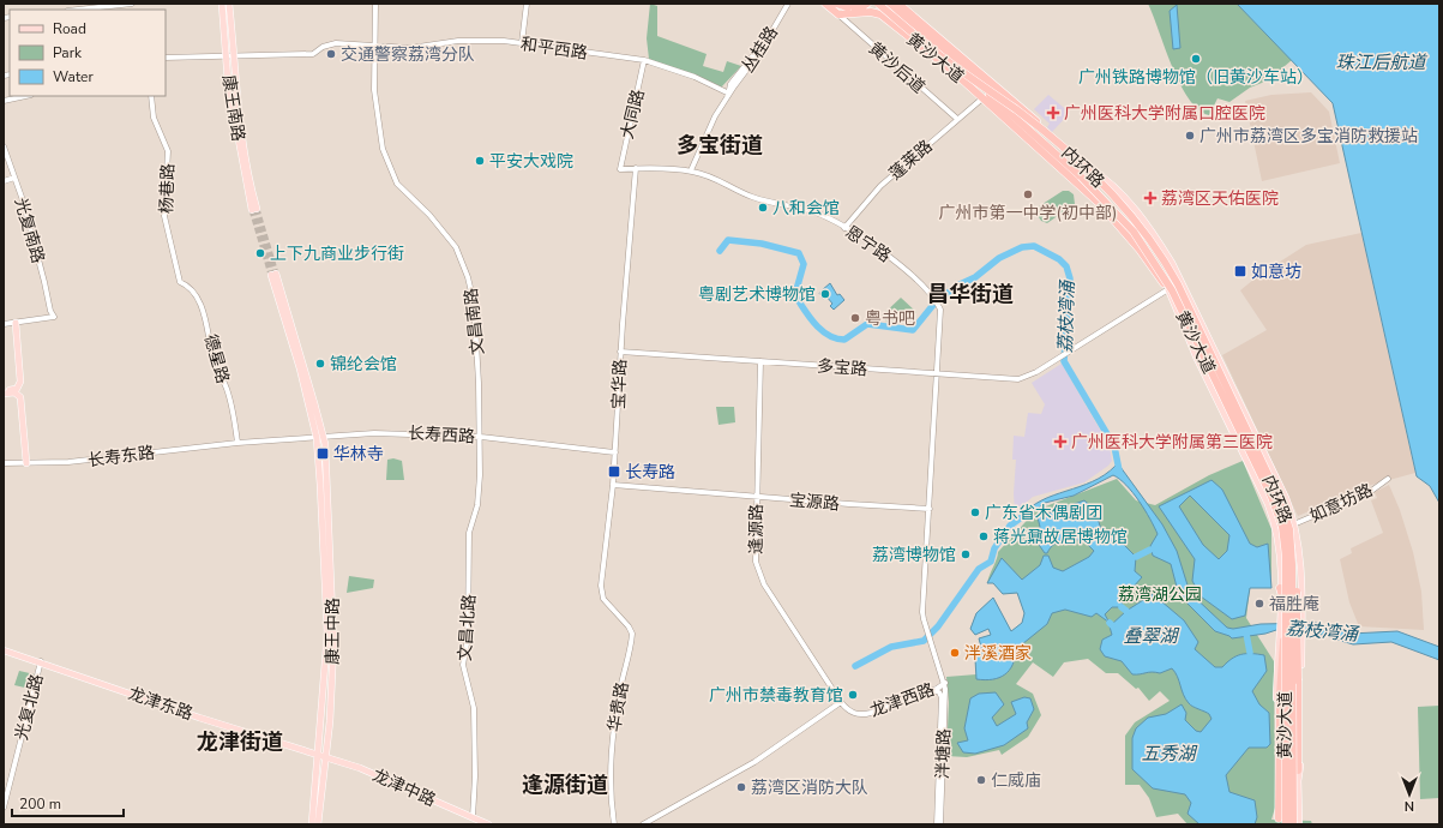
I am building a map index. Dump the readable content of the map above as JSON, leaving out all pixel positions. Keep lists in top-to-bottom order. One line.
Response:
{"streets":{"highway":["黄沙大道","内环路"],"main road":["康王南路","康王中路","龙津东路","龙津中路"],"street":["和平西路","丛桂路","黄沙后道","大同路","蓬莱路","杨巷路","光复南路","恩宁路","文昌南路","德星路","多宝路","宝华路","长寿西路","长寿东路","宝源路","如意坊路","逢源路","文昌北路","龙津西路","光复北路","华贵路","泮塘路"]},"crossings":[["和平西路","丛桂路"],["和平西路","康王南路"],["和平西路","大同路"],["和平西路","文昌南路"],["丛桂路","恩宁路"],["黄沙大道","蓬莱路"],["黄沙大道","内环路"],["黄沙大道","如意坊路"],["黄沙后道","蓬莱路"],["大同路","恩宁路"],["蓬莱路","恩宁路"],["杨巷路","德星路"],["恩宁路","多宝路"],["恩宁路","宝华路"],["恩宁路","龙津西路"],["文昌南路","长寿西路"],["文昌南路","文昌北路"],["德星路","长寿西路"],["德星路","长寿东路"],["多宝路","宝华路"],["多宝路","逢源路"],["多宝路","龙津西路"],["宝华路","长寿西路"],["宝华路","宝源路"],["宝华路","华贵路"],["长寿西路","长寿东路"],["长寿西路","文昌北路"],["长寿西路","康王中路"],["宝源路","逢源路"],["宝源路","龙津西路"],["逢源路","龙津西路"],["文昌北路","龙津中路"],["康王中路","龙津东路"],["康王中路","龙津中路"],["龙津西路","泮塘路"],["龙津东路","光复北路"],["龙津东路","龙津中路"]],"districts":["多宝街道","昌华街道","龙津街道","逢源街道"],"water":["珠江后航道","荔枝湾涌","叠翠湖","五秀湖"],"parks":["荔湾湖公园"],"places":{"other":["交通警察荔湾分队","广州铁路博物馆（旧黄沙车站）","广州市荔湾区多宝消防救援站","平安大戏院","广州市第一中学(初中部)","八和会馆","上下九商业步行街","粤剧艺术博物馆","粤书吧","锦纶会馆","广东省木偶剧团","蒋光鼐故居博物馆","荔湾博物馆","福胜庵","泮溪酒家","广州市禁毒教育馆","仁威庙","荔湾区消防大队"],"health":["广州医科大学附属口腔医院","荔湾区天佑医院","广州医科大学附属第三医院"],"transit":["如意坊","华林寺","长寿路"]},"legend":["Road","Park","Water"],"scale_bar":"200 m","north":"bottom"}
